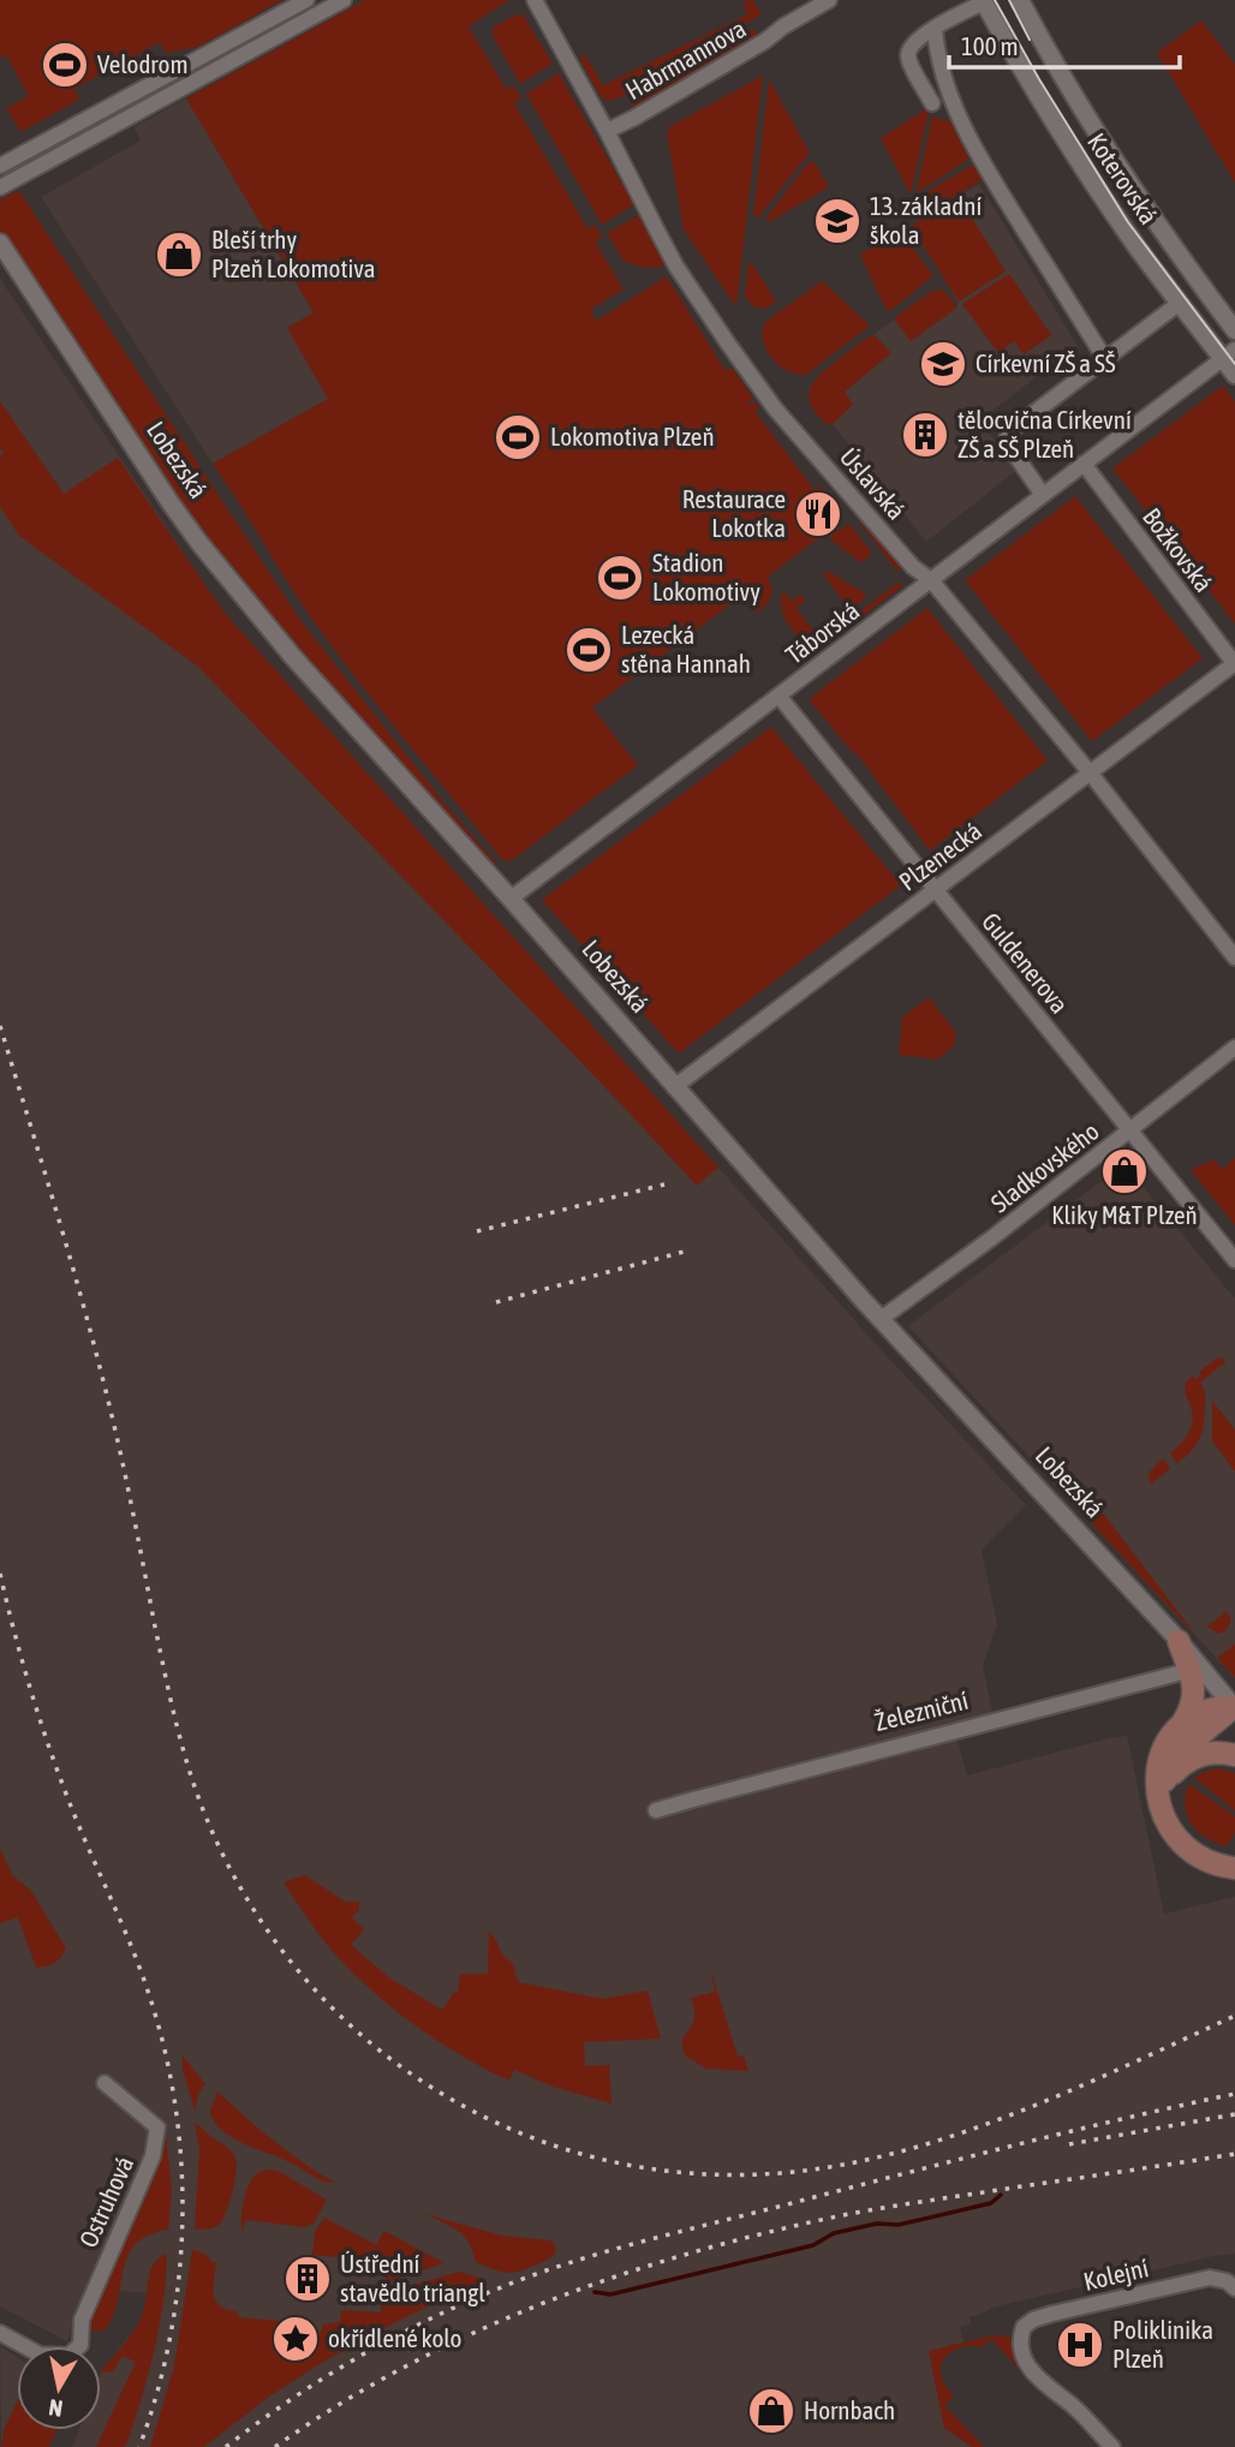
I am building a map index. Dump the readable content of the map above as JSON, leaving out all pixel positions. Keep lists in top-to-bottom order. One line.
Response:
{"streets":{"street":["Habrmannova","Koterovská","Lobezská","Úslavská","Božkovská","Táborská","Plzenecká","Guldenerova","Sladkovského","Železniční","Ostruhová","Kolejní"]},"crossings":[["Habrmannova","Úslavská"],["Koterovská","Táborská"],["Lobezská","Táborská"],["Lobezská","Plzenecká"],["Lobezská","Sladkovského"],["Úslavská","Táborská"],["Úslavská","Plzenecká"],["Božkovská","Táborská"],["Božkovská","Plzenecká"],["Táborská","Guldenerova"],["Plzenecká","Guldenerova"],["Guldenerova","Sladkovského"]],"places":{"sports":["Velodrom","Lokomotiva Plzeň","Stadion Lokomotivy","Lezecká stěna Hannah"],"school or university":["13. základní škola","Církevní ZŠ a SŠ"],"shop":["Bleší trhy Plzeň Lokomotiva","Kliky M&T Plzeň","Hornbach"],"building":["tělocvična Církevní ZŠ a SŠ Plzeň","Ústřední stavědlo triangl"],"restaurant":["Restaurace Lokotka"],"place":["okřídlené kolo"],"hospital":["Poliklinika Plzeň"]},"scale_bar":"100 m","north":"bottom"}
